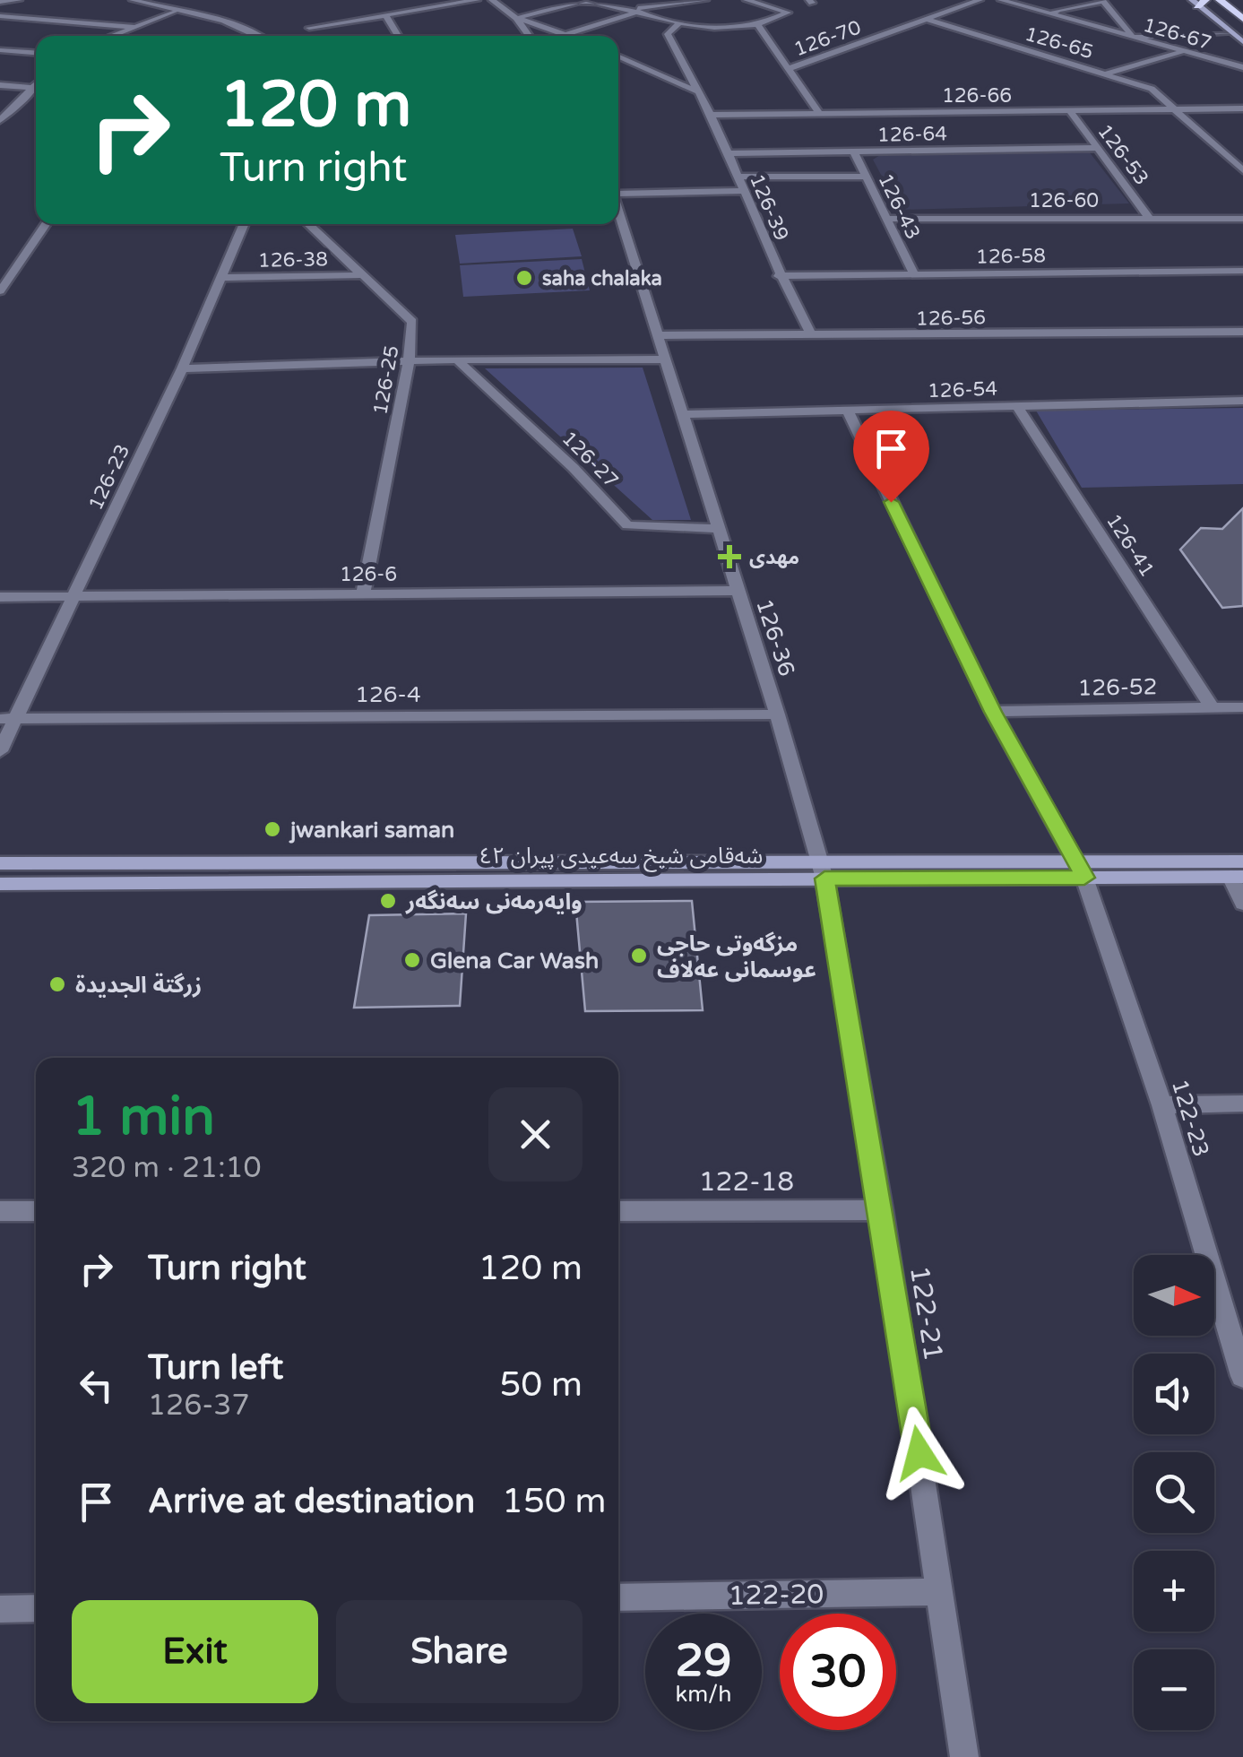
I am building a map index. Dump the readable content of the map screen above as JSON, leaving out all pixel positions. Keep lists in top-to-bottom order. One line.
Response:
{"streets":{"main road":["شەقامی شیخ سەعیدی پیران ٤٢"],"street":["126-67","126-70","126-65","126-66","126-64","126-53","126-60","126-43","126-39","126-58","126-38","126-56","126-25","126-54","126-27","126-23","126-41","126-6","126-36","126-52","126-4","122-23","122-18","122-21","122-20"]},"crossings":[["126-70","126-65"],["126-65","126-66"],["126-66","126-53"],["126-66","126-39"],["126-64","126-53"],["126-64","126-43"],["126-64","126-39"],["126-53","126-60"],["126-60","126-43"],["126-43","126-58"],["126-39","126-58"],["126-39","126-56"],["126-38","126-25"],["126-38","126-23"],["126-56","126-36"],["126-25","126-6"],["126-54","126-41"],["126-54","126-36"],["126-54","122-23"],["126-27","126-36"],["126-23","126-6"],["126-23","126-4"],["126-41","126-52"],["126-6","126-36"],["126-36","126-4"],["126-36","شەقامی شیخ سەعیدی پیران ٤٢"],["126-36","122-21"],["126-52","122-23"],["شەقامی شیخ سەعیدی پیران ٤٢","122-23"],["شەقامی شیخ سەعیدی پیران ٤٢","122-21"],["122-18","122-21"],["122-21","122-20"]],"places":{"other":["saha chalaka","jwankari saman","وایەرمەنی سەنگەر","مزگەوتی حاجی عوسمانی عەلاف","Glena Car Wash","زرگتة الجديدة"],"health":["مهدی"]},"north":"right","page":{"turn":["120 m","Turn right"],"heading":["1 min","320 m · 21:10"],"list":[{"name":"Turn right","value":"120 m"},{"name":"Turn left","note":"126-37","value":"50 m"},{"name":"Arrive at destination","value":"150 m"}],"map_buttons":["+","−"],"buttons":["Exit","Share"],"speed":"29 km/h","limit":"30"}}
